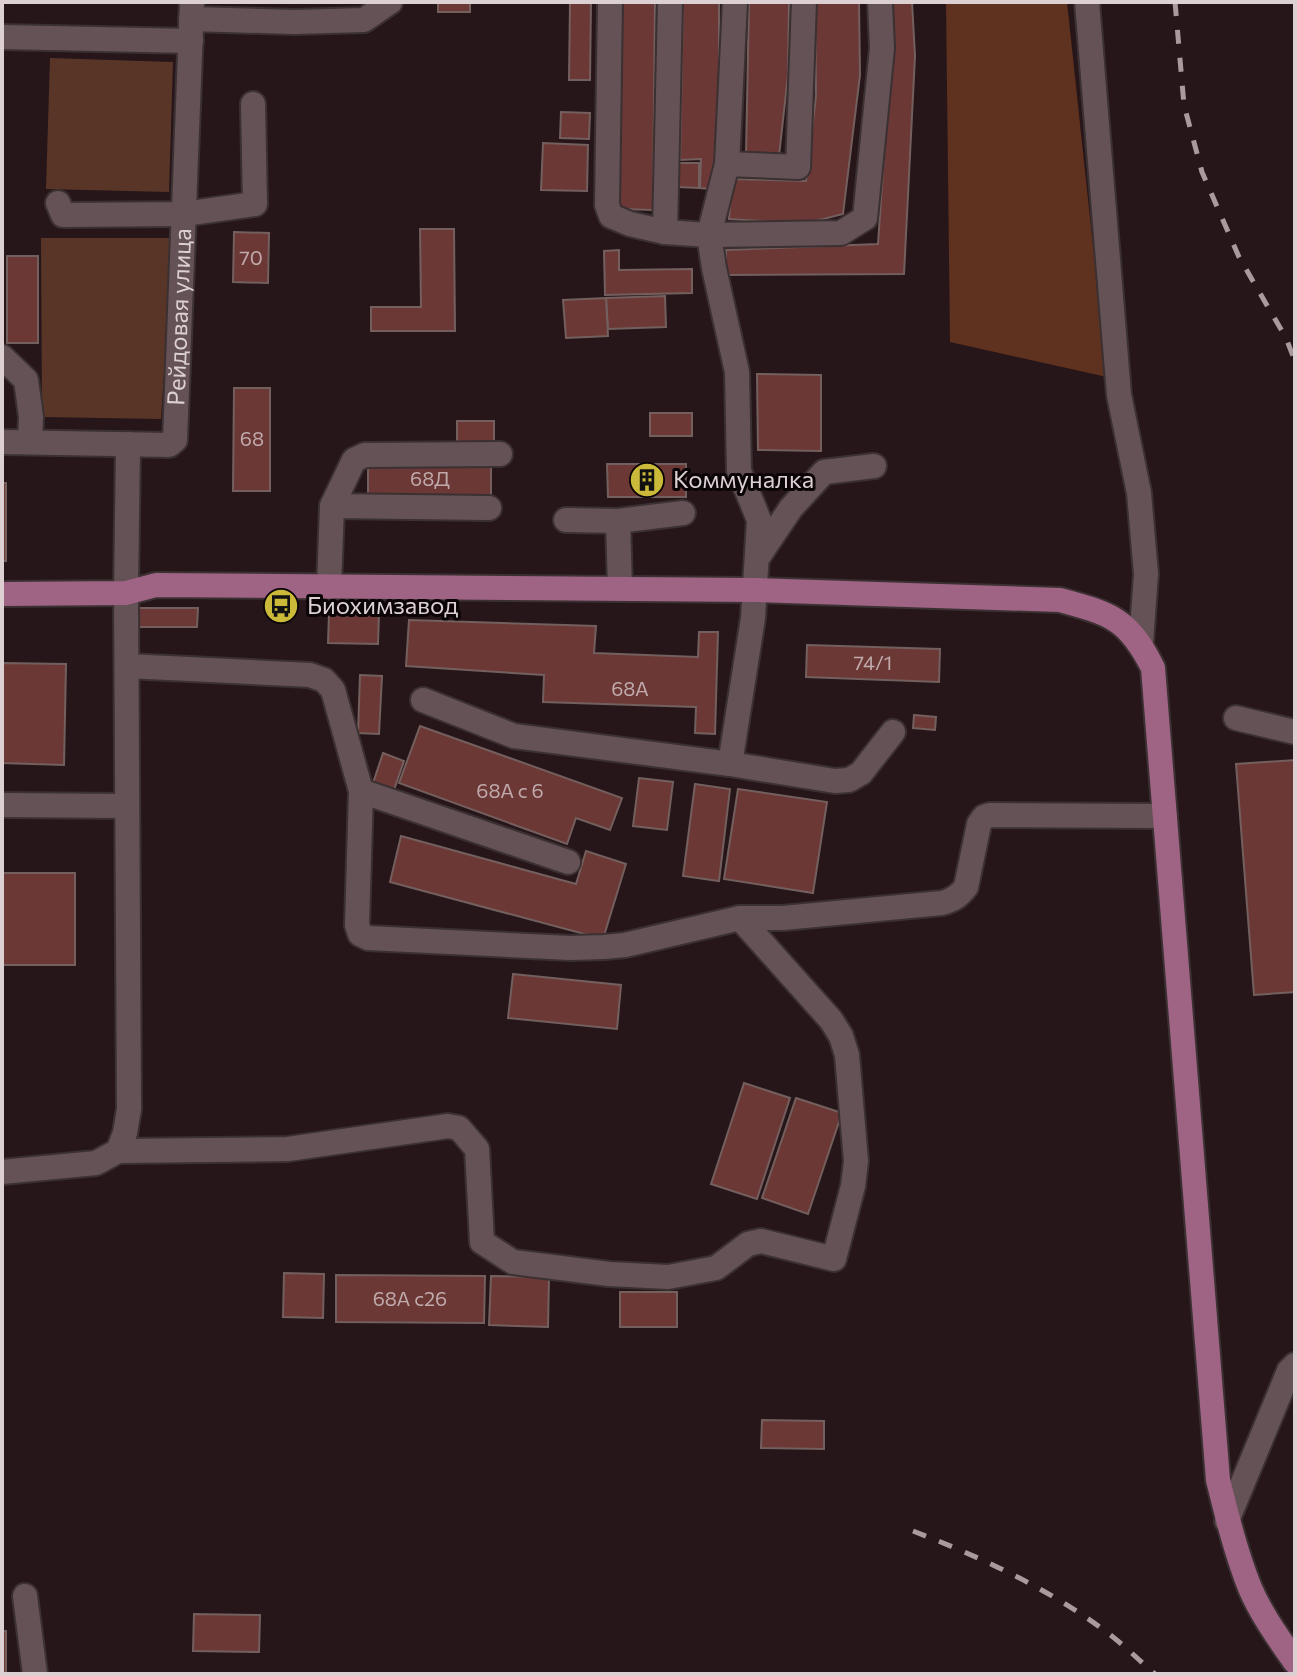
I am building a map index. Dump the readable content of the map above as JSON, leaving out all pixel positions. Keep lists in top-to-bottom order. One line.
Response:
{"streets":{"street":["Рейдовая улица"]},"places":{"building":["Коммуналка"],"bus stop":["Биохимзавод"]},"house_numbers":["70","68","68Д","74/1","68А","68А с 6","68А с26"]}
